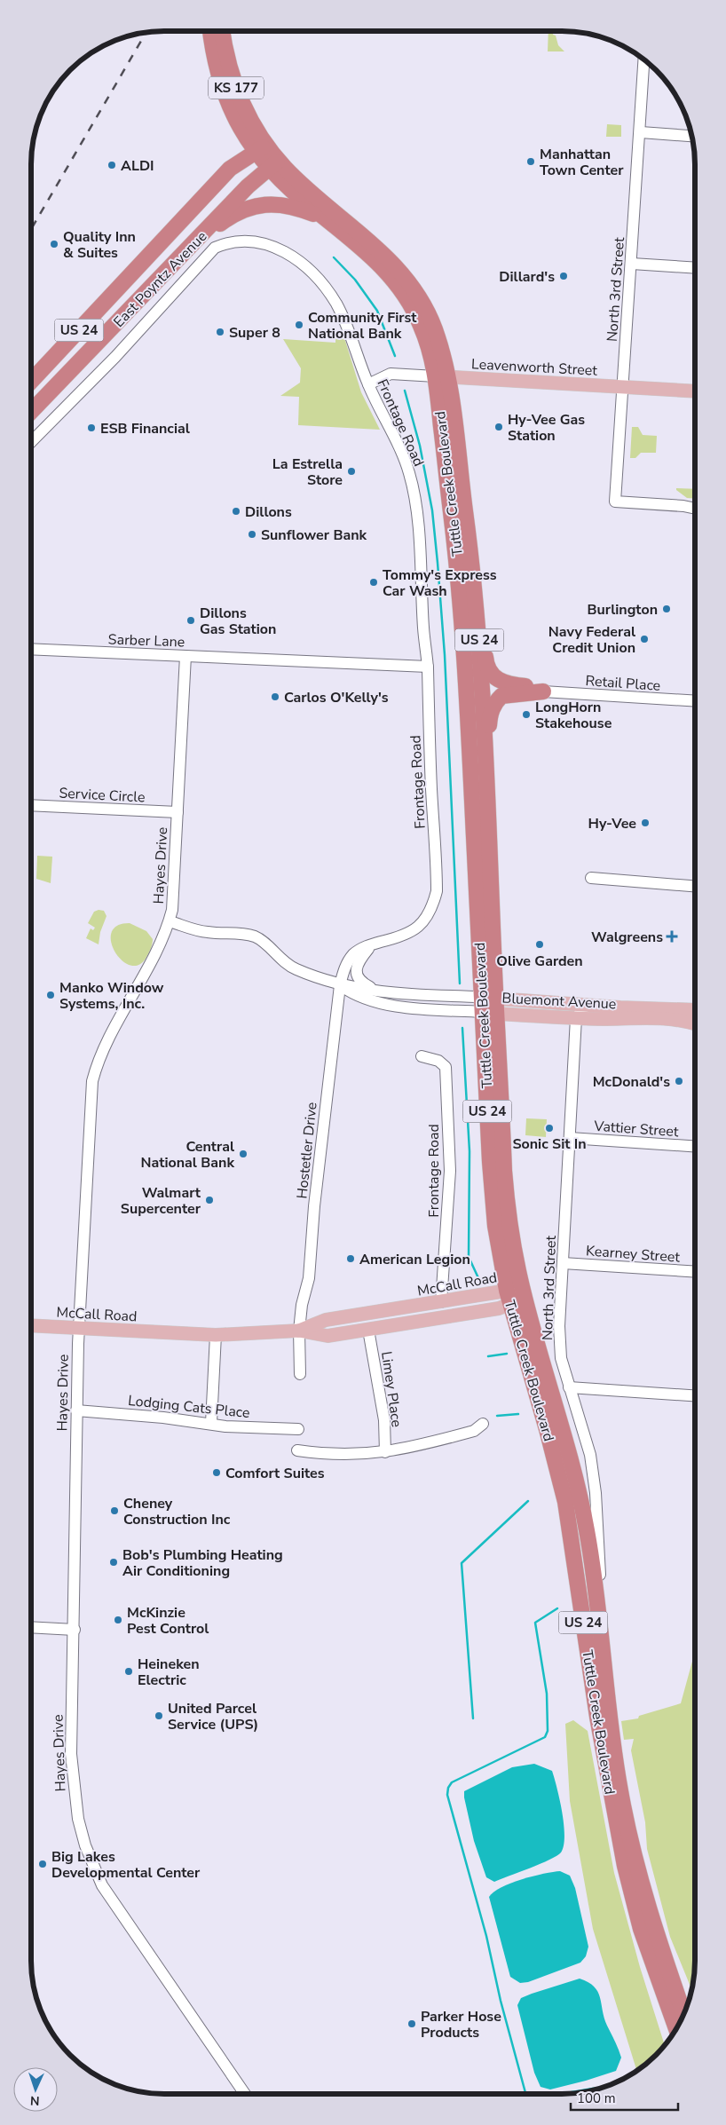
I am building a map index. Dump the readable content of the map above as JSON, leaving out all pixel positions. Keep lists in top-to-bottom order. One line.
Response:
{"streets":{"highway":["KS 177","East Poyntz Avenue","US 24","Tuttle Creek Boulevard"],"main road":["Leavenworth Street","Bluemont Avenue","McCall Road"],"street":["North 3rd Street","Frontage Road","Sarber Lane","Retail Place","Service Circle","Hayes Drive","Vattier Street","Hostetler Drive","Kearney Street","Limey Place","Lodging Cats Place"]},"crossings":[["KS 177","East Poyntz Avenue"],["KS 177","Tuttle Creek Boulevard"],["East Poyntz Avenue","US 24"],["East Poyntz Avenue","Tuttle Creek Boulevard"],["North 3rd Street","Leavenworth Street"],["North 3rd Street","Tuttle Creek Boulevard"],["North 3rd Street","Bluemont Avenue"],["North 3rd Street","Vattier Street"],["North 3rd Street","Kearney Street"],["US 24","Tuttle Creek Boulevard"],["Leavenworth Street","Frontage Road"],["Leavenworth Street","Tuttle Creek Boulevard"],["Frontage Road","Sarber Lane"],["Frontage Road","Hostetler Drive"],["Frontage Road","McCall Road"],["Tuttle Creek Boulevard","Bluemont Avenue"],["Tuttle Creek Boulevard","McCall Road"],["Sarber Lane","Hayes Drive"],["Service Circle","Hayes Drive"],["Hayes Drive","Bluemont Avenue"],["Hayes Drive","McCall Road"],["Hayes Drive","Lodging Cats Place"],["Bluemont Avenue","Hostetler Drive"],["Hostetler Drive","McCall Road"],["McCall Road","Limey Place"]],"places":{"other":["Manhattan Town Center","ALDI","Quality Inn & Suites","Dillard's","Community First National Bank","Super 8","Hy-Vee Gas Station","ESB Financial","La Estrella Store","Dillons","Sunflower Bank","Tommy's Express Car Wash","Burlington","Dillons Gas Station","Navy Federal Credit Union","Carlos O'Kelly's","LongHorn Stakehouse","Hy-Vee","Olive Garden","Manko Window Systems, Inc.","McDonald's","Sonic Sit In","Central National Bank","Walmart Supercenter","American Legion","Comfort Suites","Cheney Construction Inc","Bob's Plumbing Heating Air Conditioning","McKinzie Pest Control","Heineken Electric","United Parcel Service (UPS)","Big Lakes Developmental Center","Parker Hose Products"],"health":["Walgreens"]},"scale_bar":"100 m","north":"bottom"}
